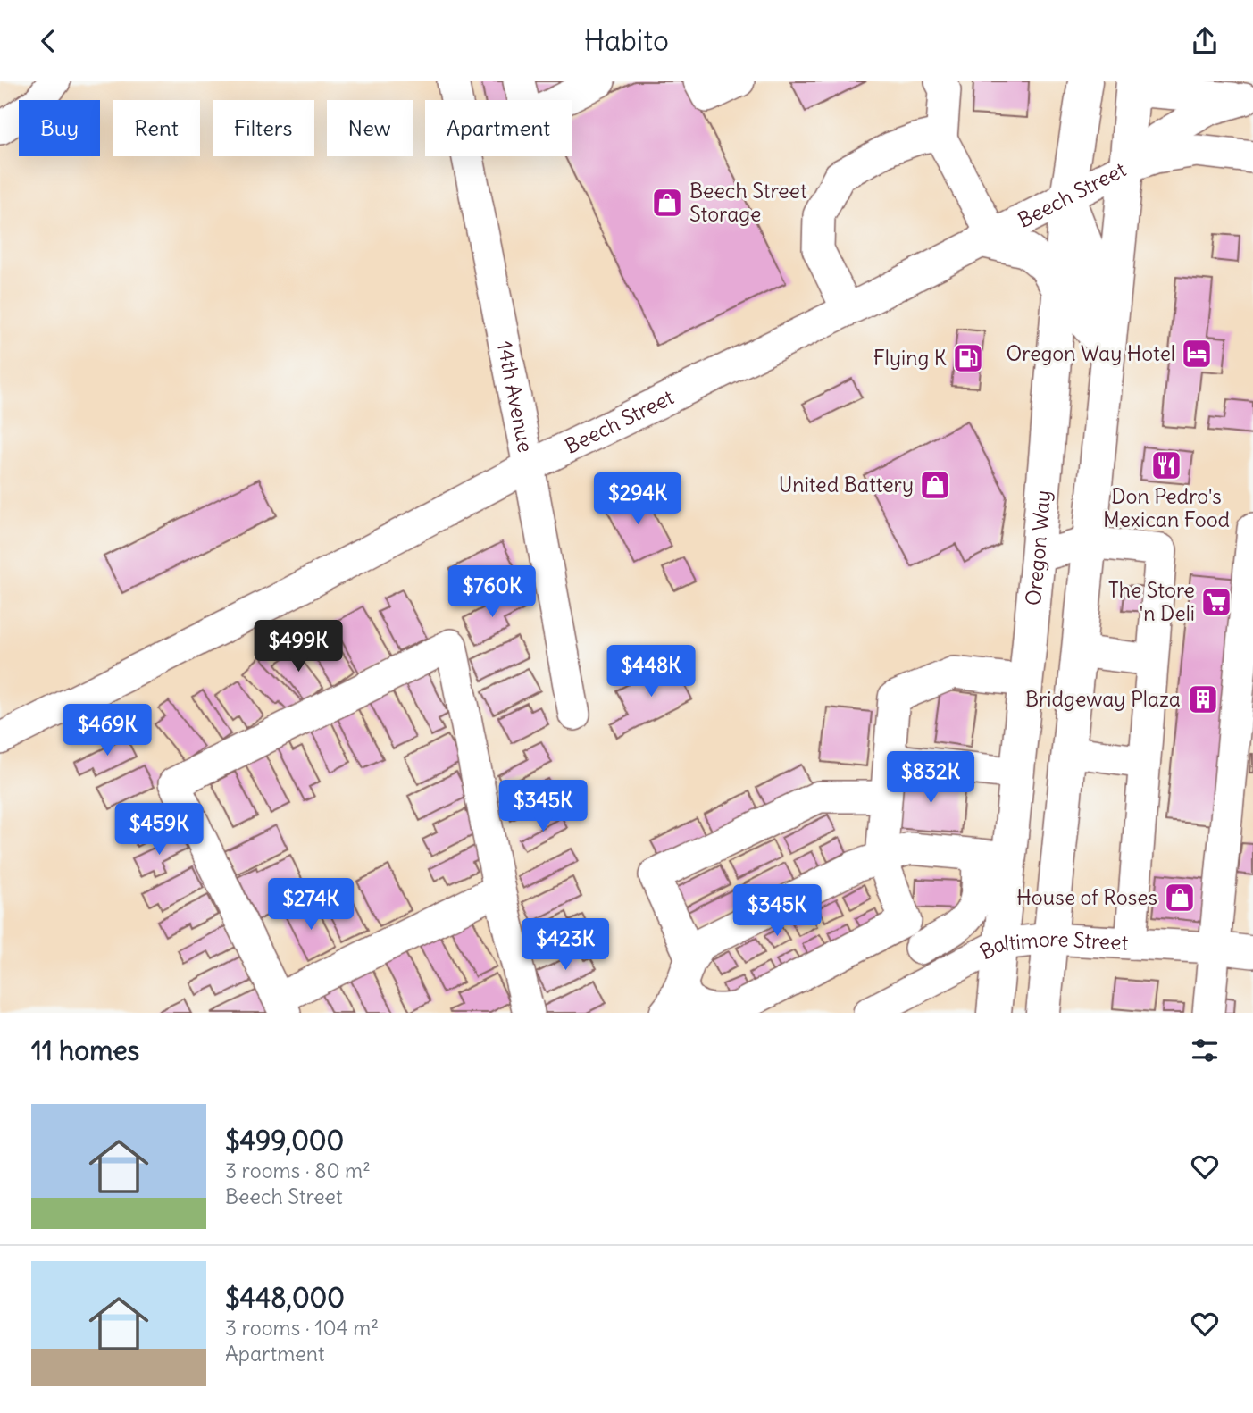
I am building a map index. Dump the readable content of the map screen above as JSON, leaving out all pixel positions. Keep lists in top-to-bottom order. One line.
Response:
{"streets":{"main road":["Oregon Way"],"street":["Beech Street","14th Avenue","Baltimore Street"]},"crossings":[["Beech Street","14th Avenue"],["Beech Street","Oregon Way"],["Oregon Way","Baltimore Street"]],"places":{"shop":["Beech Street Storage","United Battery","House of Roses"],"hotel":["Oregon Way Hotel"],"fuel station":["Flying K"],"restaurant":["Don Pedro's Mexican Food"],"supermarket":["The Store 'n Deli"],"building":["Bridgeway Plaza"]},"page":{"header":"Habito","chip":["Buy","Rent","Filters","New","Apartment"],"price":["$294K","$760K","$499K","$448K","$469K","$832K","$345K","$459K","$274K","$345K","$423K"],"heading":"11 homes","list":[{"name":"$499,000","note":"3 rooms · 80 m² · Beech Street"},{"name":"$448,000","note":"3 rooms · 104 m² · Apartment"}]}}
